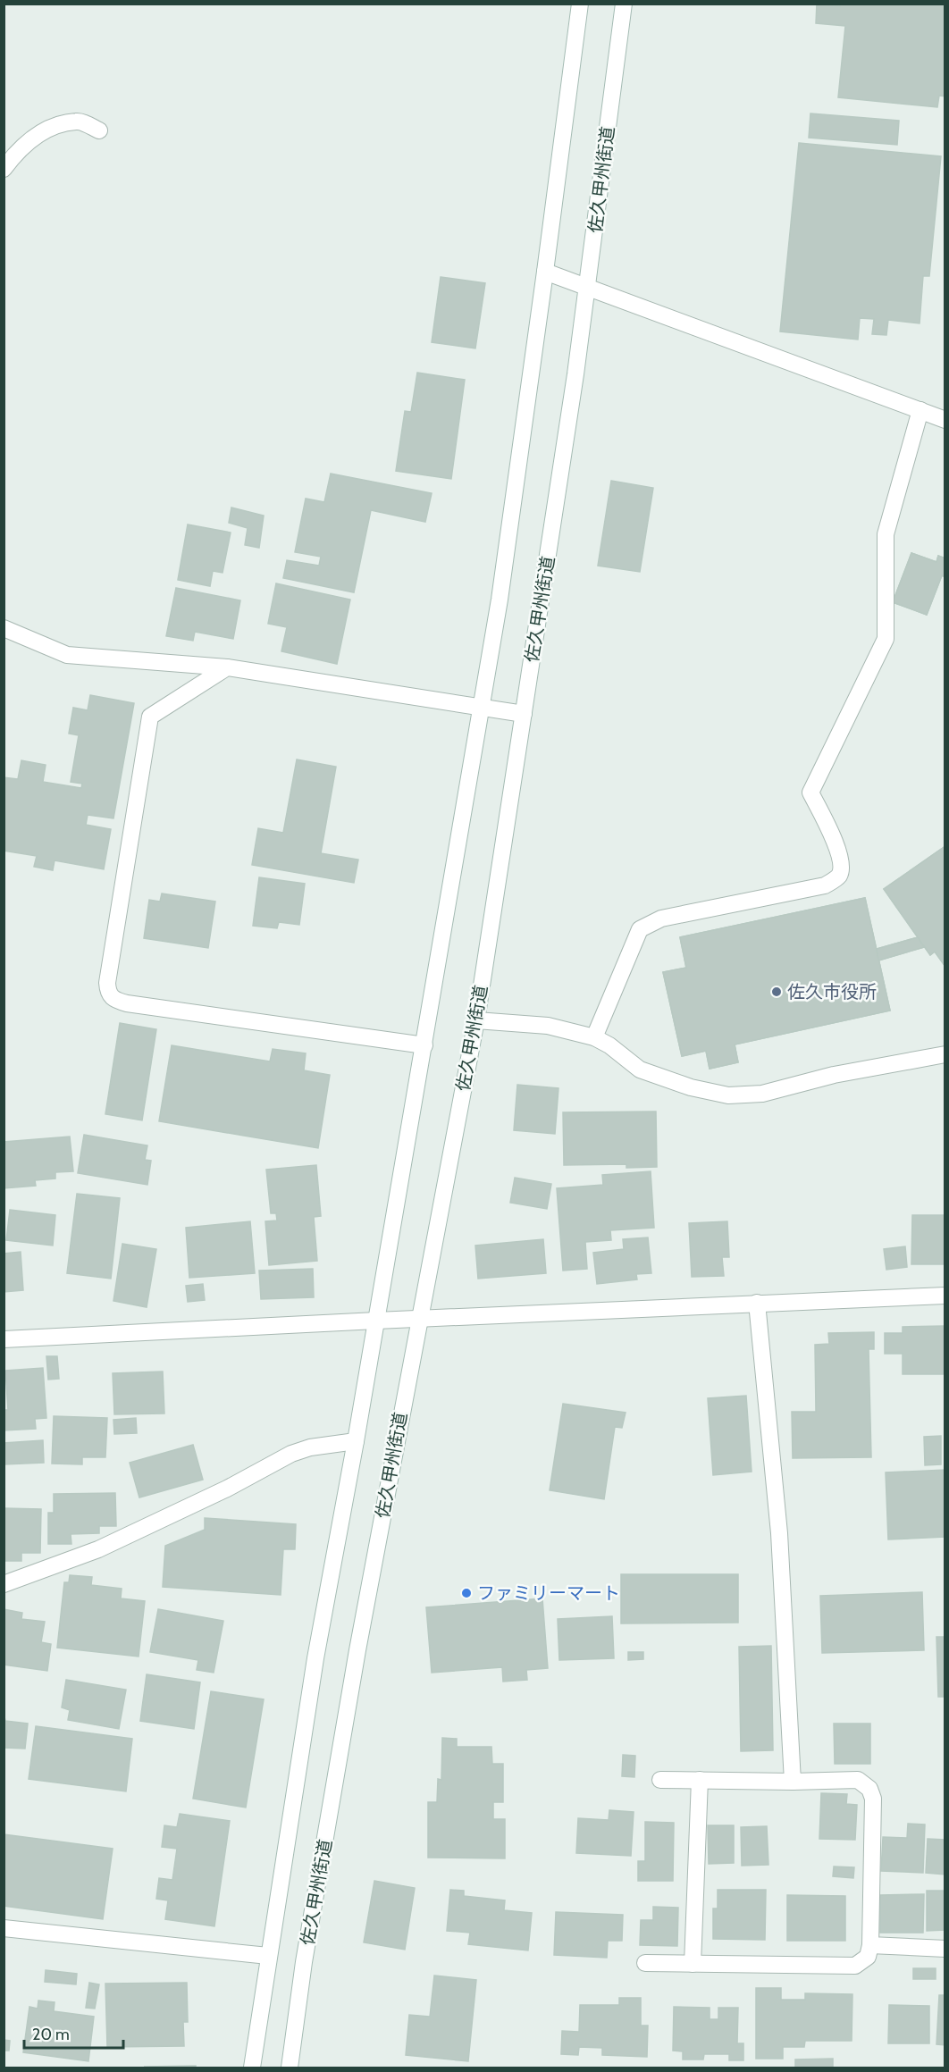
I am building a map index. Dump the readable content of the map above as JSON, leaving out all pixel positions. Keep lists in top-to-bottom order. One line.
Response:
{"streets":{"main road":["佐久甲州街道"]},"places":["佐久市役所","ファミリーマート"],"scale_bar":"20 m"}
